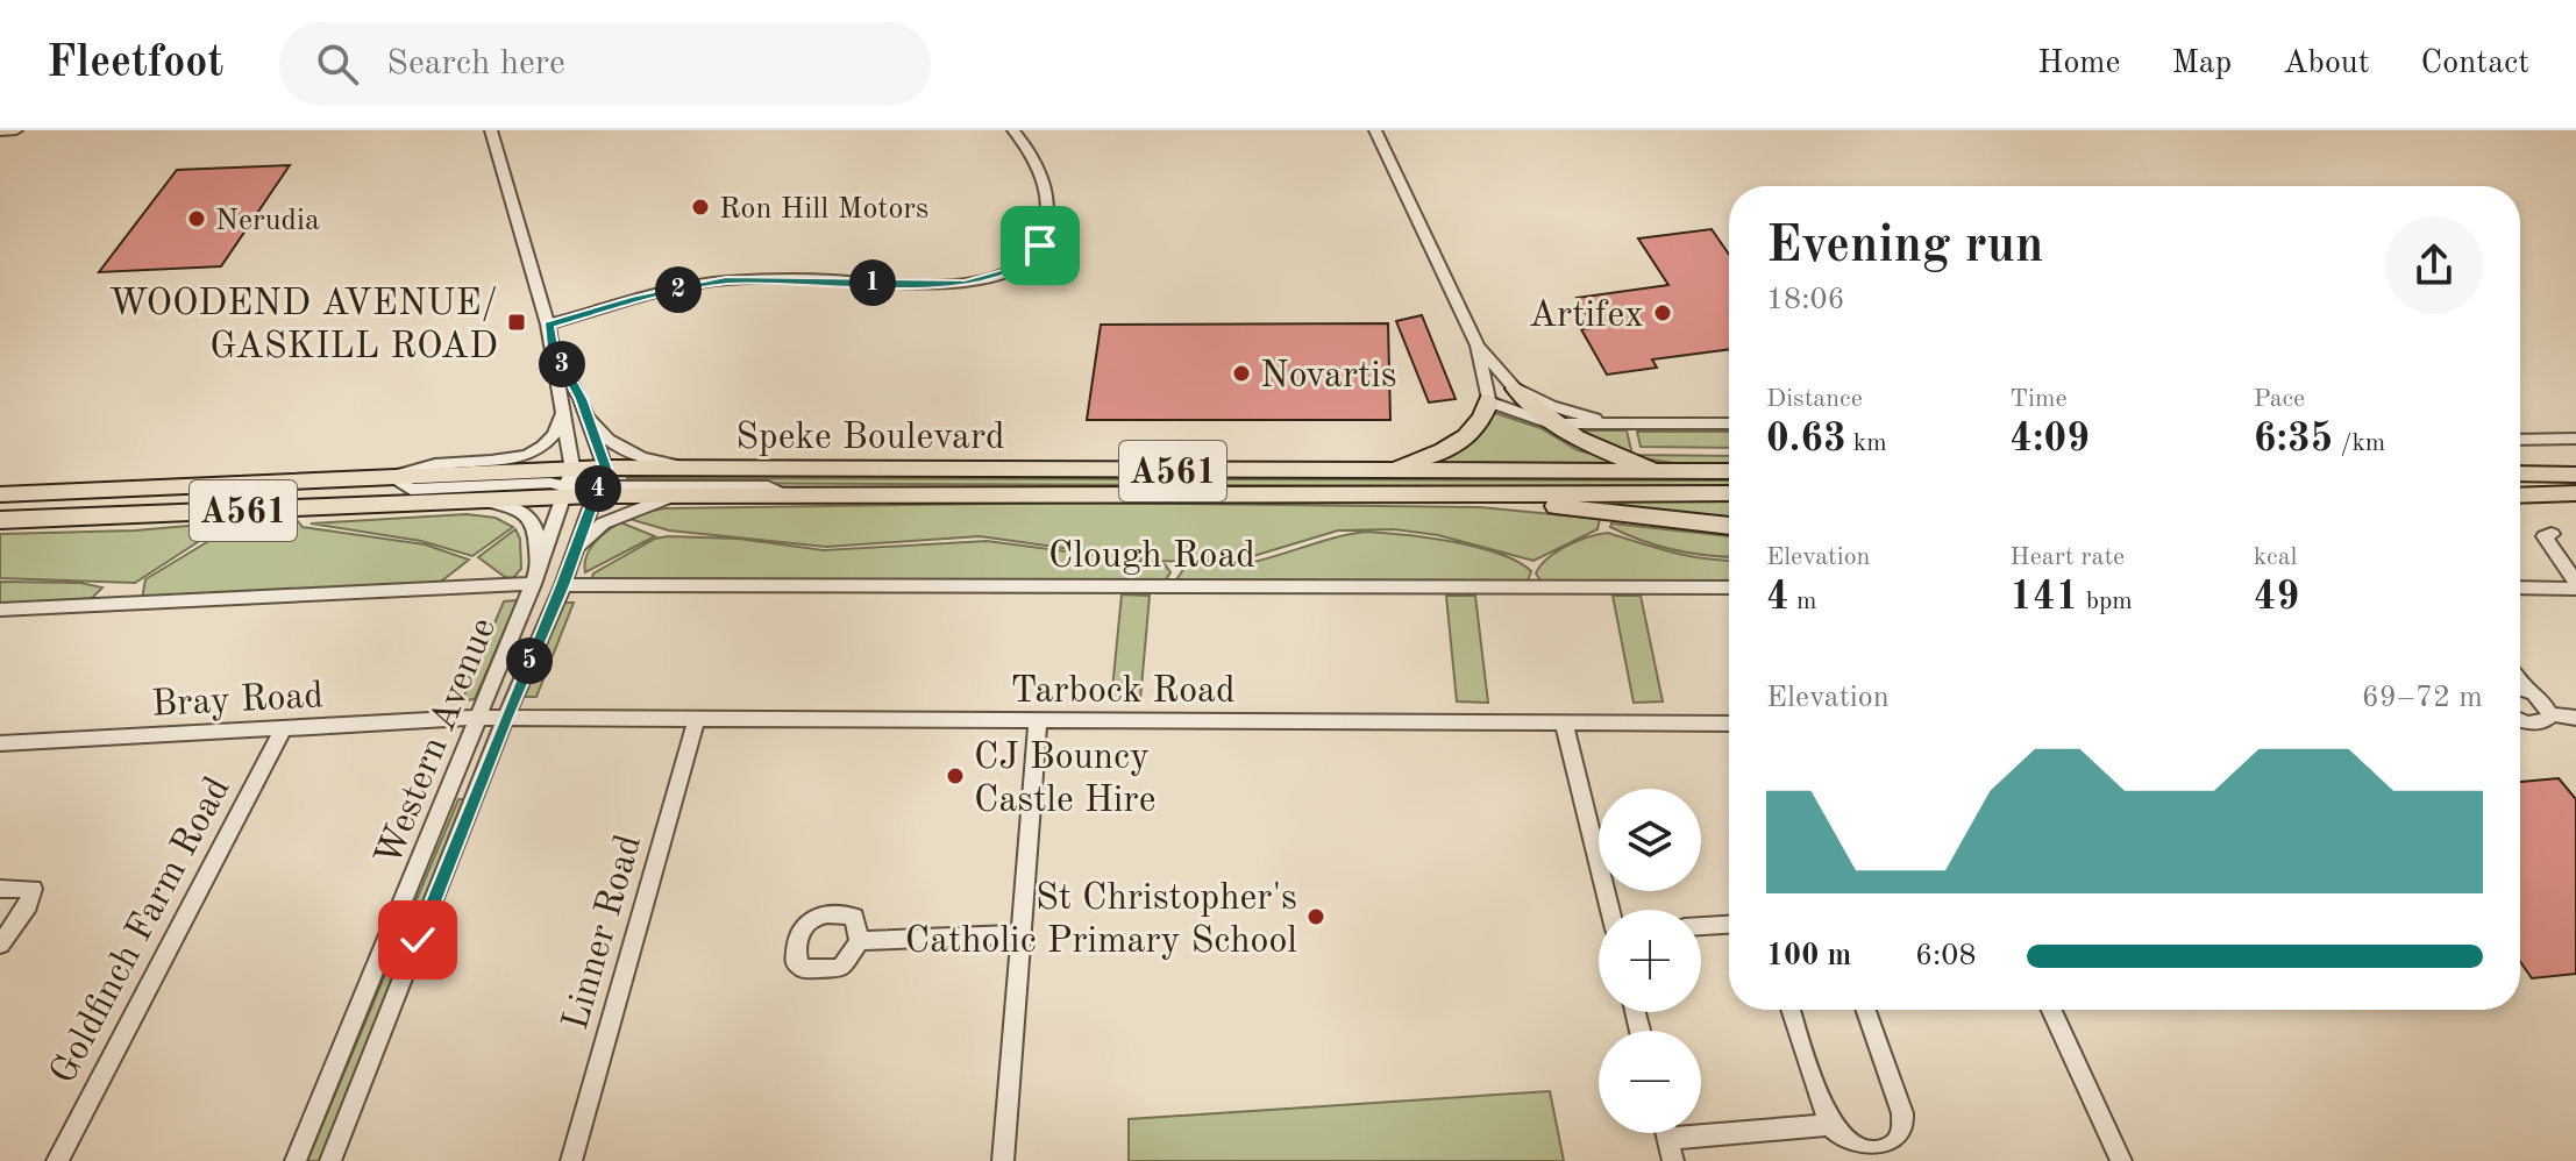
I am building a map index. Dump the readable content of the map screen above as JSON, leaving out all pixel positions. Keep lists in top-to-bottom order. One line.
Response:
{"streets":{"highway":["Speke Boulevard","A561"],"street":["Clough Road","Tarbock Road","Bray Road","Western Avenue","Goldfinch Farm Road","Linner Road"]},"crossings":[["Speke Boulevard","A561"],["Speke Boulevard","Western Avenue"],["A561","Western Avenue"],["Clough Road","Western Avenue"],["Tarbock Road","Bray Road"],["Tarbock Road","Western Avenue"],["Tarbock Road","Linner Road"],["Bray Road","Western Avenue"],["Bray Road","Goldfinch Farm Road"]],"places":{"other":["Ron Hill Motors","Nerudia","Artifex","Novartis","CJ Bouncy Castle Hire","St Christopher's Catholic Primary School"],"transit":["WOODEND AVENUE/ GASKILL ROAD"]},"page":{"header":"Fleetfoot","search":"Search here","nav":["Home","Map","About","Contact"],"heading":["Evening run","18:06"],"pins":["1","2","3","4","5"],"stats":[["Distance","0.63 km"],["Time","4:09"],["Pace","6:35 /km"],["Elevation","4 m"],["Heart rate","141 bpm"],["kcal","49"]],"chart":["Elevation","69–72 m"],"map_buttons":["+","−"],"list":[{"name":"100 m","note":"6:08"}]}}
